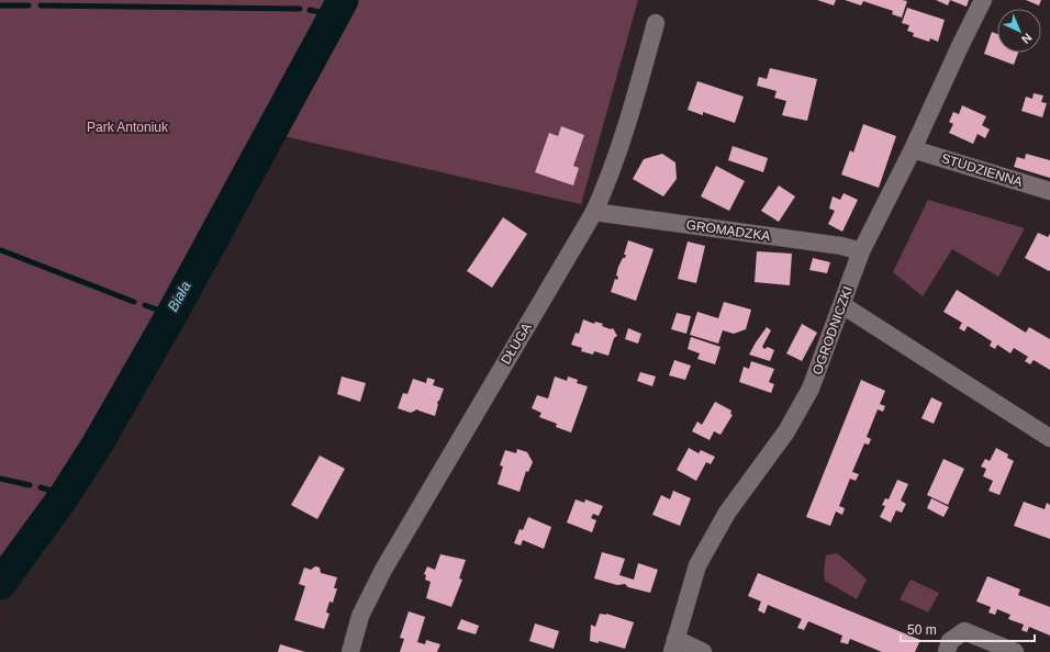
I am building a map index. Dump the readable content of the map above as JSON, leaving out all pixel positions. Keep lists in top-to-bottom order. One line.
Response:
{"streets":{"street":["STUDZIENNA","GROMADZKA","OGRODNICZKI","DŁUGA"]},"crossings":[["STUDZIENNA","OGRODNICZKI"],["GROMADZKA","OGRODNICZKI"],["GROMADZKA","DŁUGA"]],"water":["Biała"],"parks":["Park Antoniuk"],"scale_bar":"50 m","north":"bottom right"}
